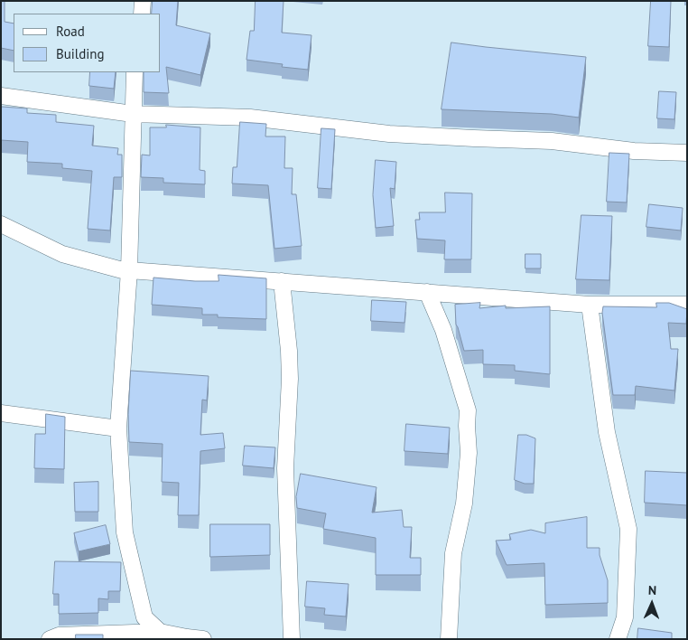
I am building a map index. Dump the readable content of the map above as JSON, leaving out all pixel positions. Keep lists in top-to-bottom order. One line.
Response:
{"legend":["Road","Building"],"north":"top"}
